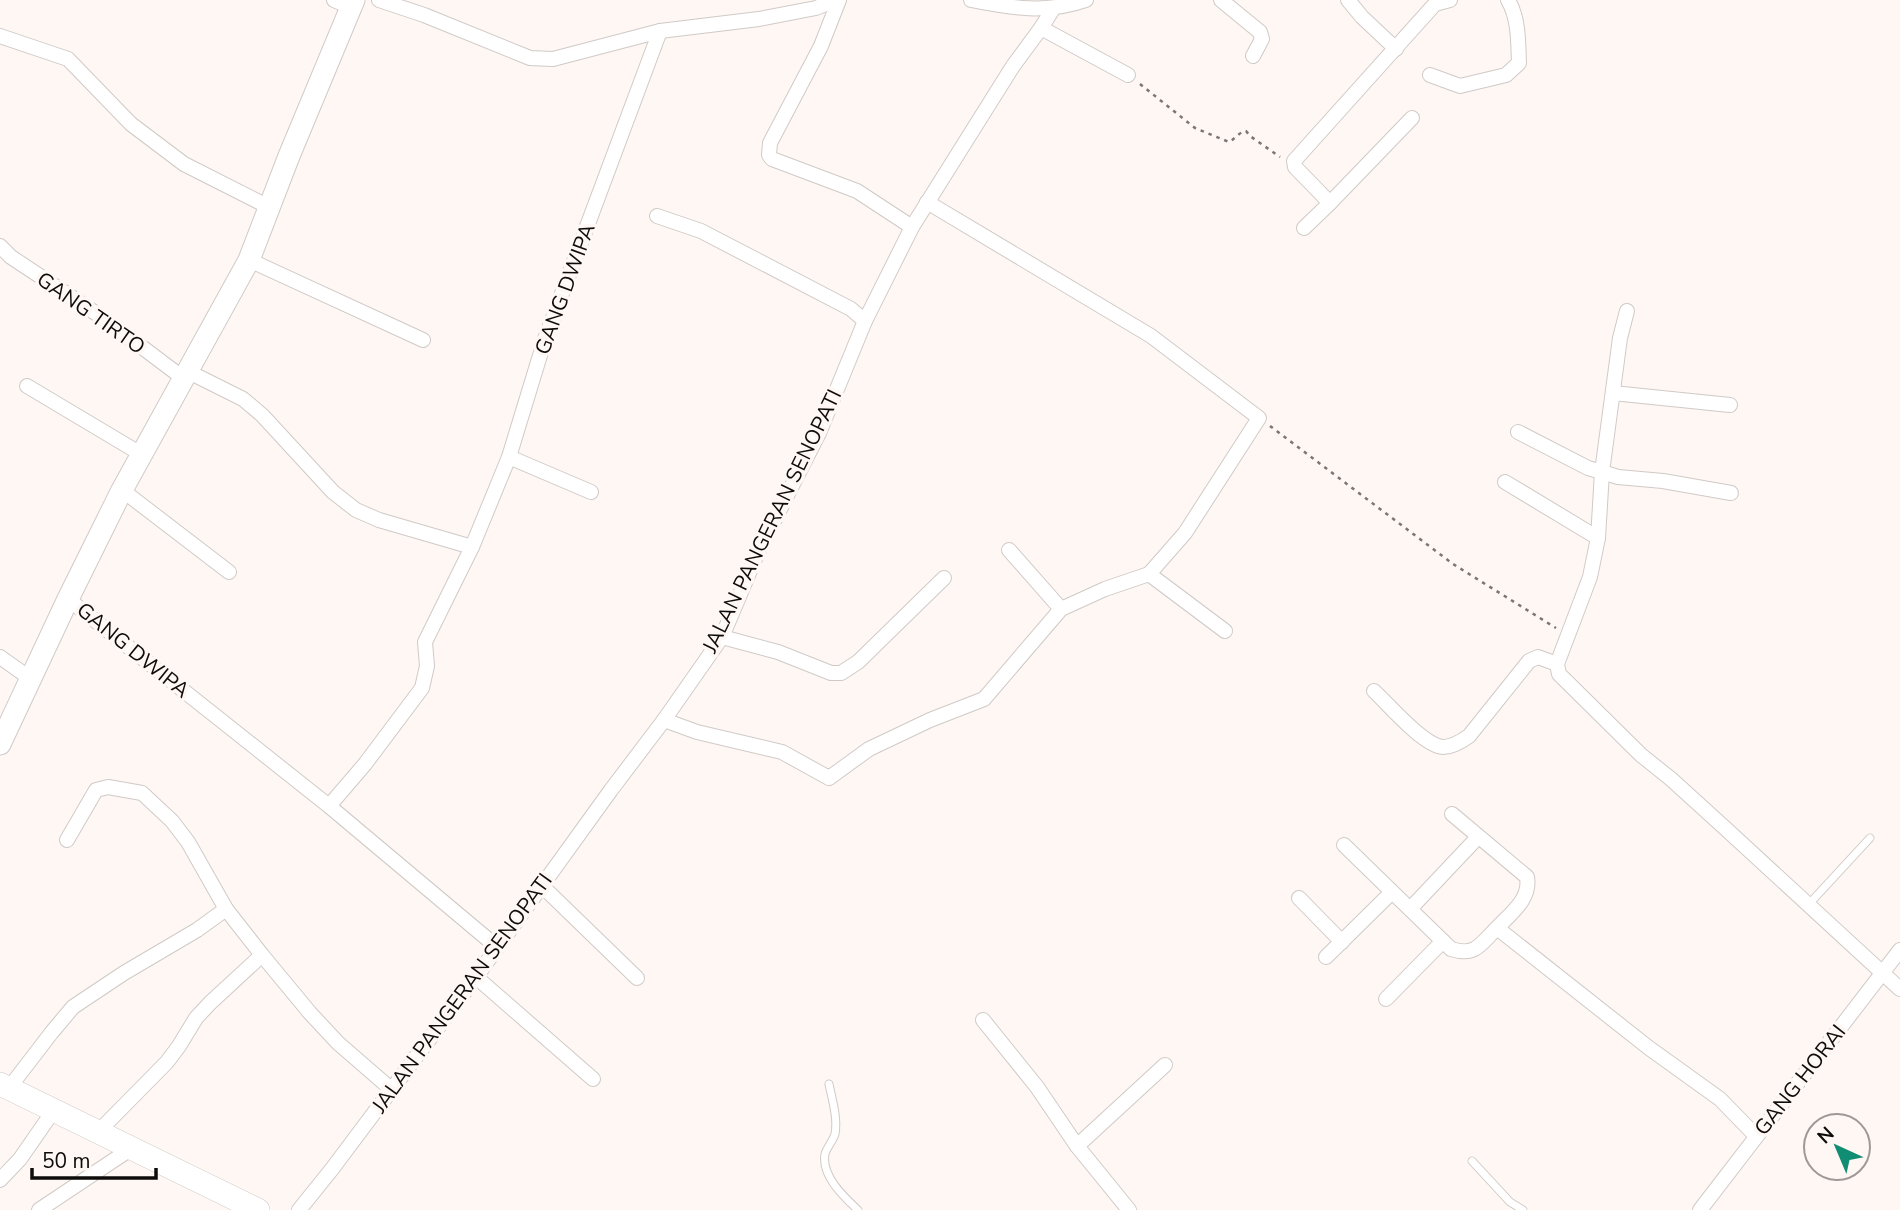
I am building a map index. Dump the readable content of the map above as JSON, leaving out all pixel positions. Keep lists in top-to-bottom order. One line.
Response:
{"streets":{"street":["GANG DWIPA","GANG TIRTO","JALAN PANGERAN SENOPATI","GANG HORAI"]},"crossings":[["GANG DWIPA","JALAN PANGERAN SENOPATI"]],"scale_bar":"50 m","north":"top left"}
